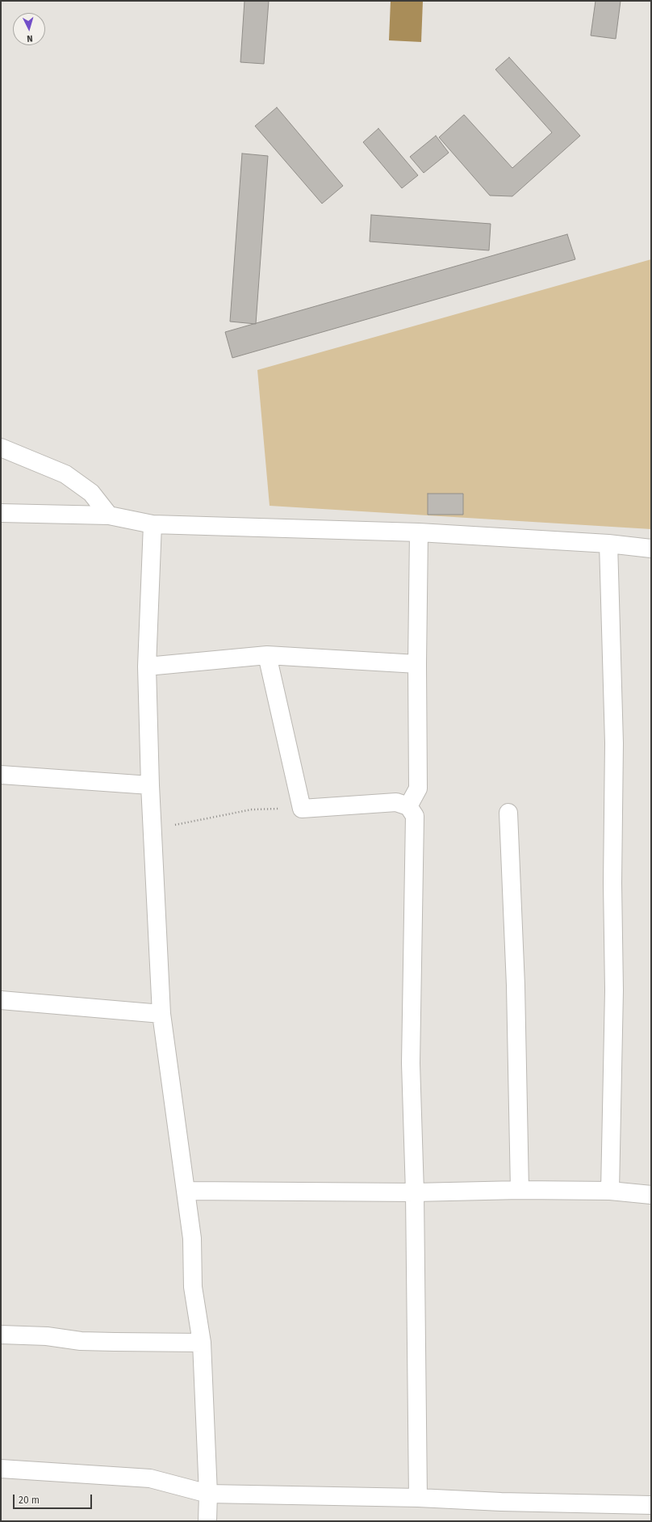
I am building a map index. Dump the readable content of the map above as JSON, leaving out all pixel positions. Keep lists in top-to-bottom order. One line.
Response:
{"scale_bar":"20 m","north":"bottom"}
